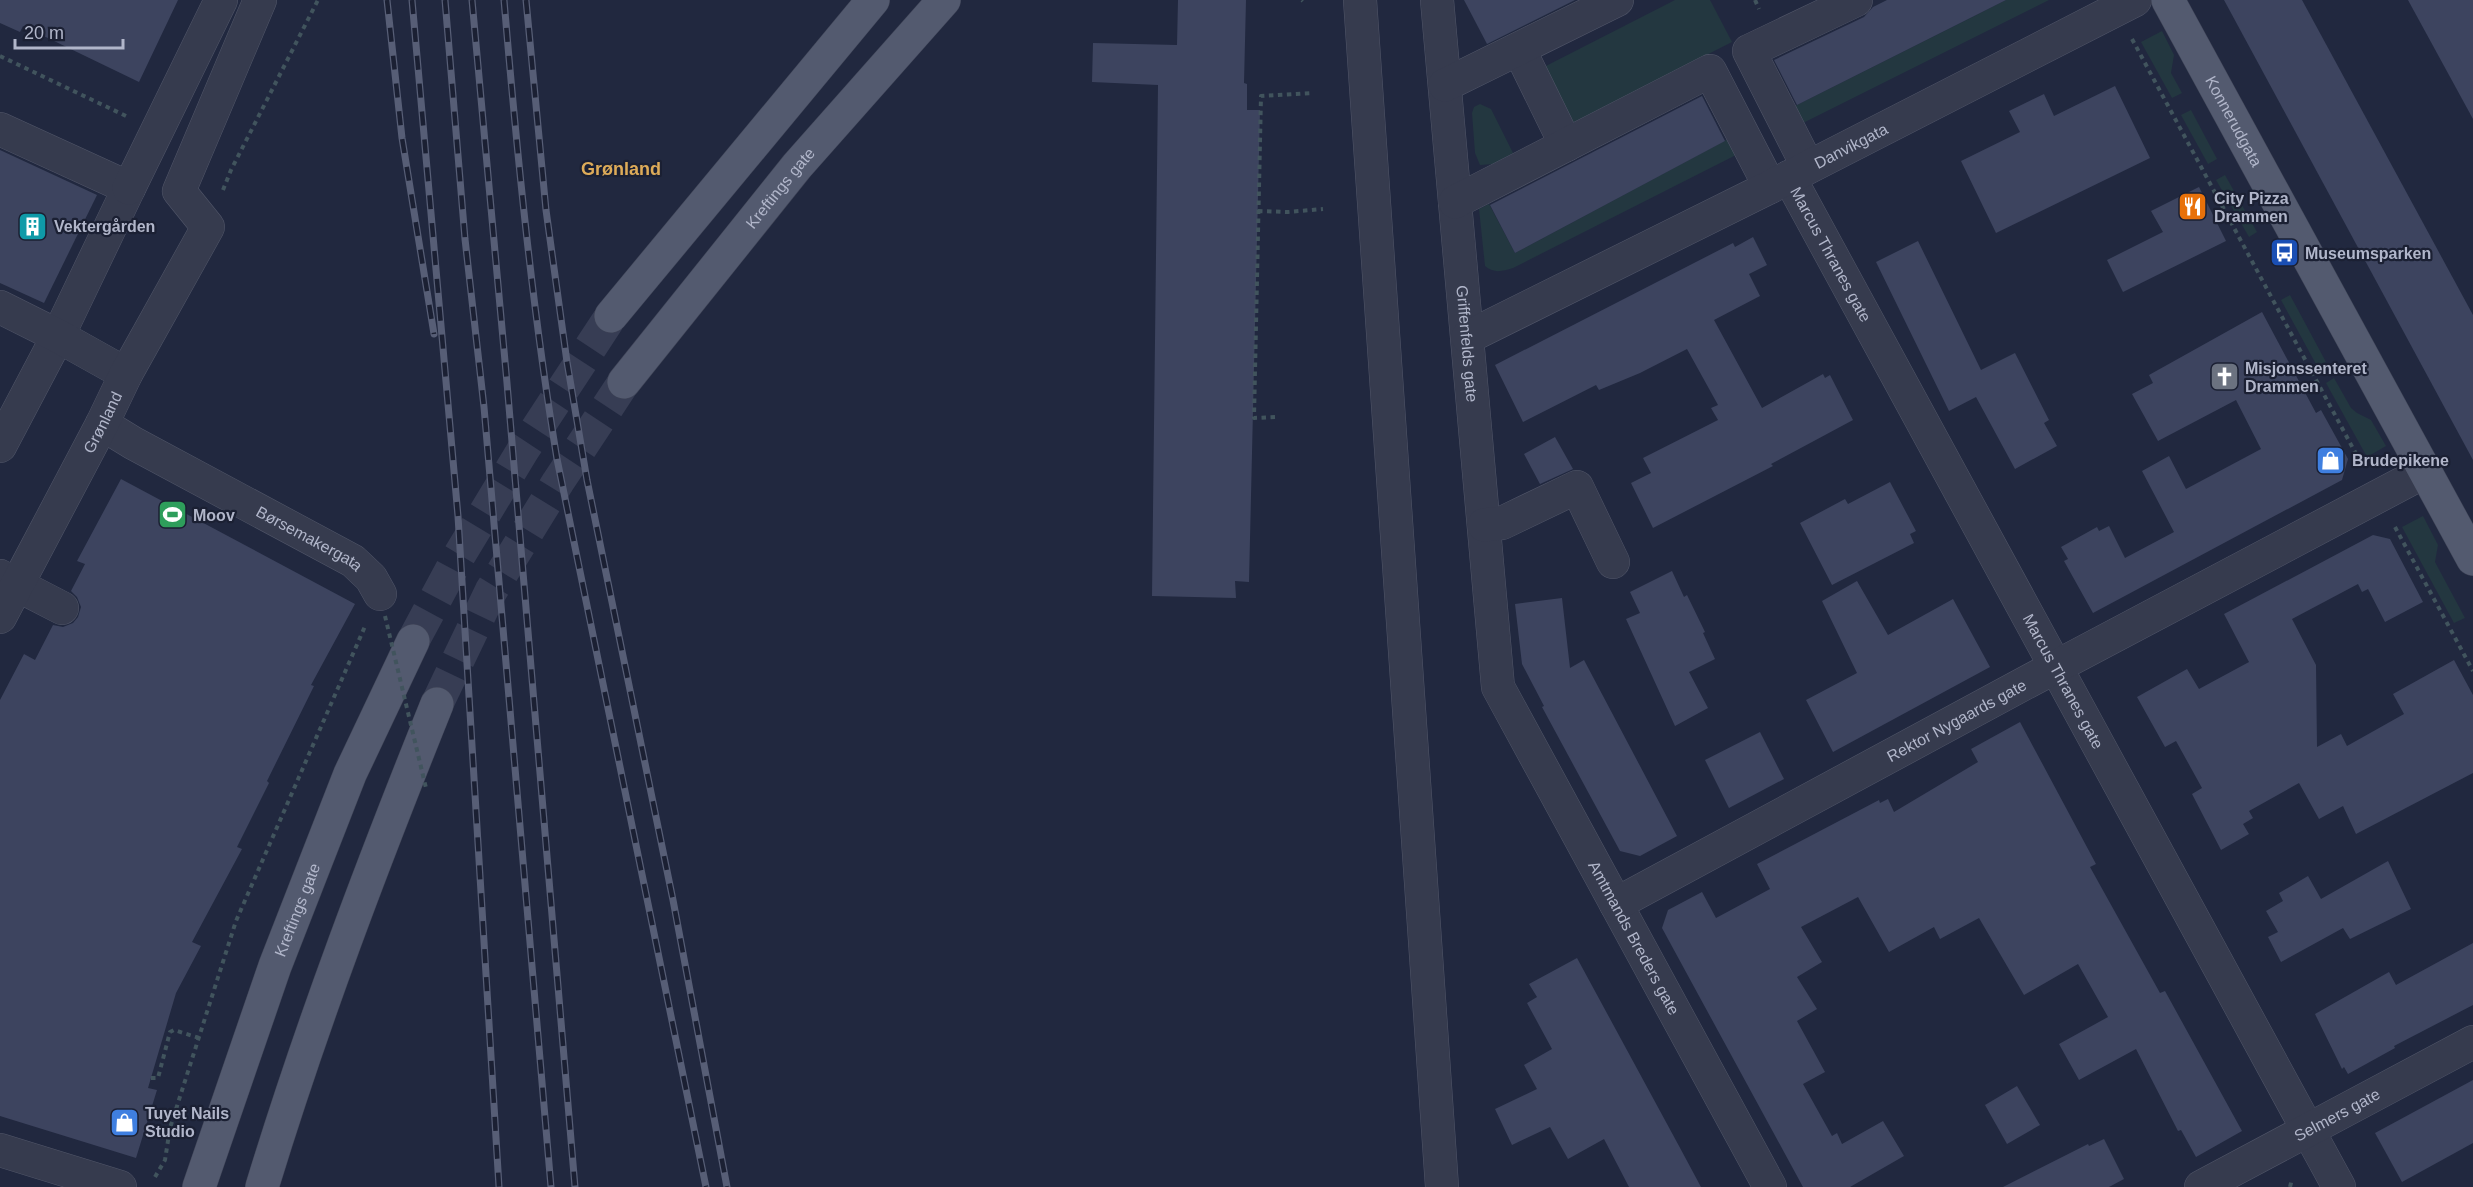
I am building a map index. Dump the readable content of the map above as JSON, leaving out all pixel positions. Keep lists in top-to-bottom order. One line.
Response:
{"streets":{"main road":["Konnerudgata","Kreftings gate"],"street":["Danvikgata","Marcus Thranes gate","Griffenfelds gate","Grønland","Børsemakergata","Rektor Nygaards gate","Amtmands Breders gate","Selmers gate"]},"crossings":[["Konnerudgata","Rektor Nygaards gate"],["Danvikgata","Marcus Thranes gate"],["Danvikgata","Griffenfelds gate"],["Marcus Thranes gate","Rektor Nygaards gate"],["Marcus Thranes gate","Selmers gate"],["Griffenfelds gate","Amtmands Breders gate"],["Grønland","Børsemakergata"],["Rektor Nygaards gate","Amtmands Breders gate"]],"districts":["Grønland"],"places":{"restaurant":["City Pizza Drammen"],"building":["Vektergården"],"bus stop":["Museumsparken"],"church":["Misjonssenteret Drammen"],"shop":["Brudepikene","Tuyet Nails Studio"],"sports":["Moov"]},"scale_bar":"20 m"}
